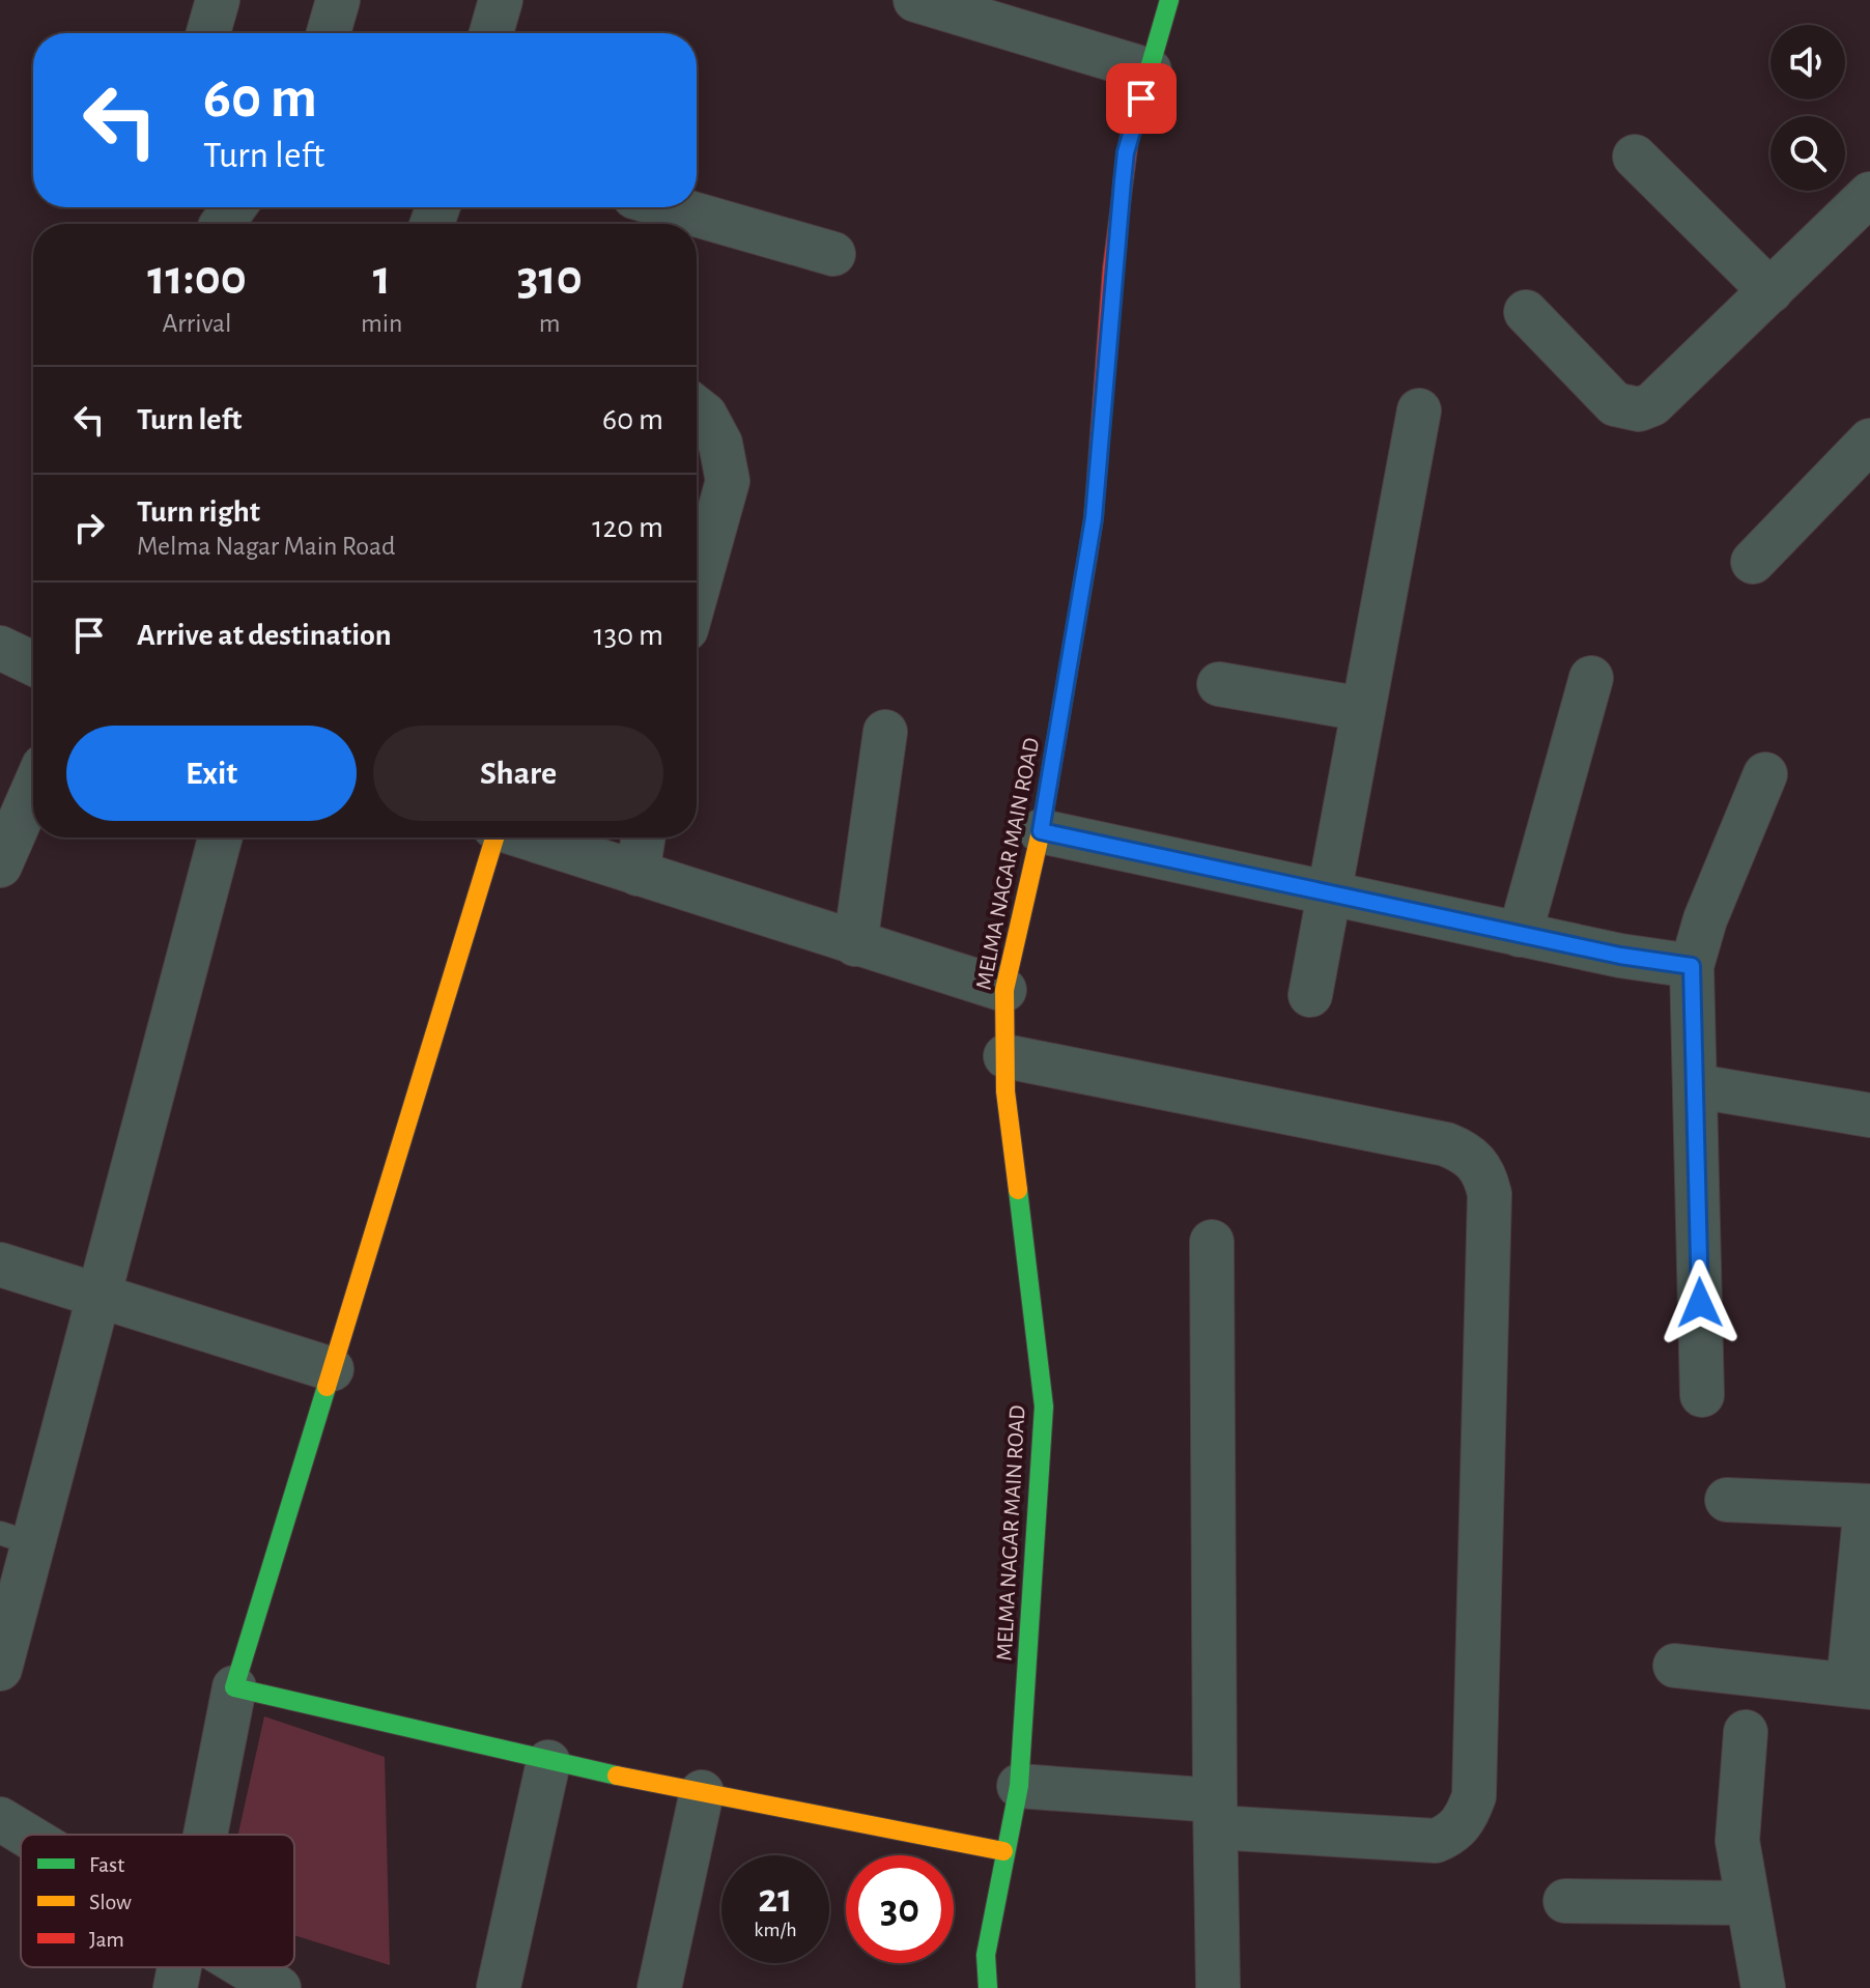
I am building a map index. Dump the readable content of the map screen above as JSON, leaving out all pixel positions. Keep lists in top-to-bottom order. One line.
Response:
{"streets":{"street":["MELMA NAGAR MAIN ROAD"]},"legend":["Fast","Slow","Jam"],"page":{"turn":["60 m","Turn left"],"eta":["11:00","Arrival","1","min","310","m"],"list":[{"name":"Turn left","value":"60 m"},{"name":"Turn right","note":"Melma Nagar Main Road","value":"120 m"},{"name":"Arrive at destination","value":"130 m"}],"buttons":["Exit","Share"],"speed":"21 km/h","limit":"30"}}
